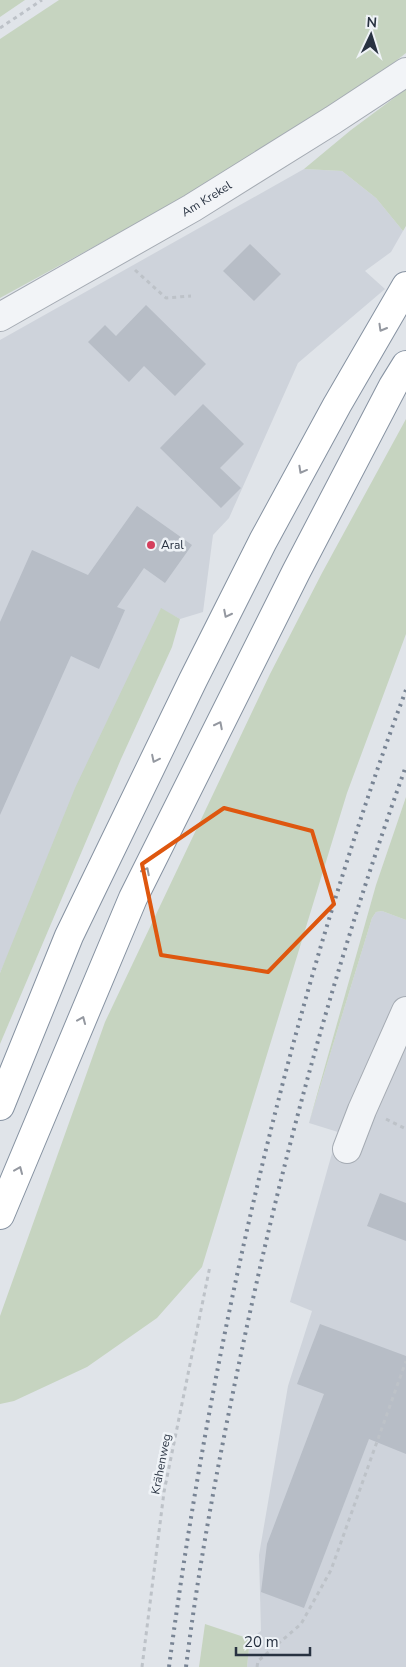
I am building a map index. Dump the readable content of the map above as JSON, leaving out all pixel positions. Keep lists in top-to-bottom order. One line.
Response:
{"streets":{"street":["Am Krekel"],"path":["Krähenweg"]},"places":["Aral"],"scale_bar":"20 m","north":"top"}
